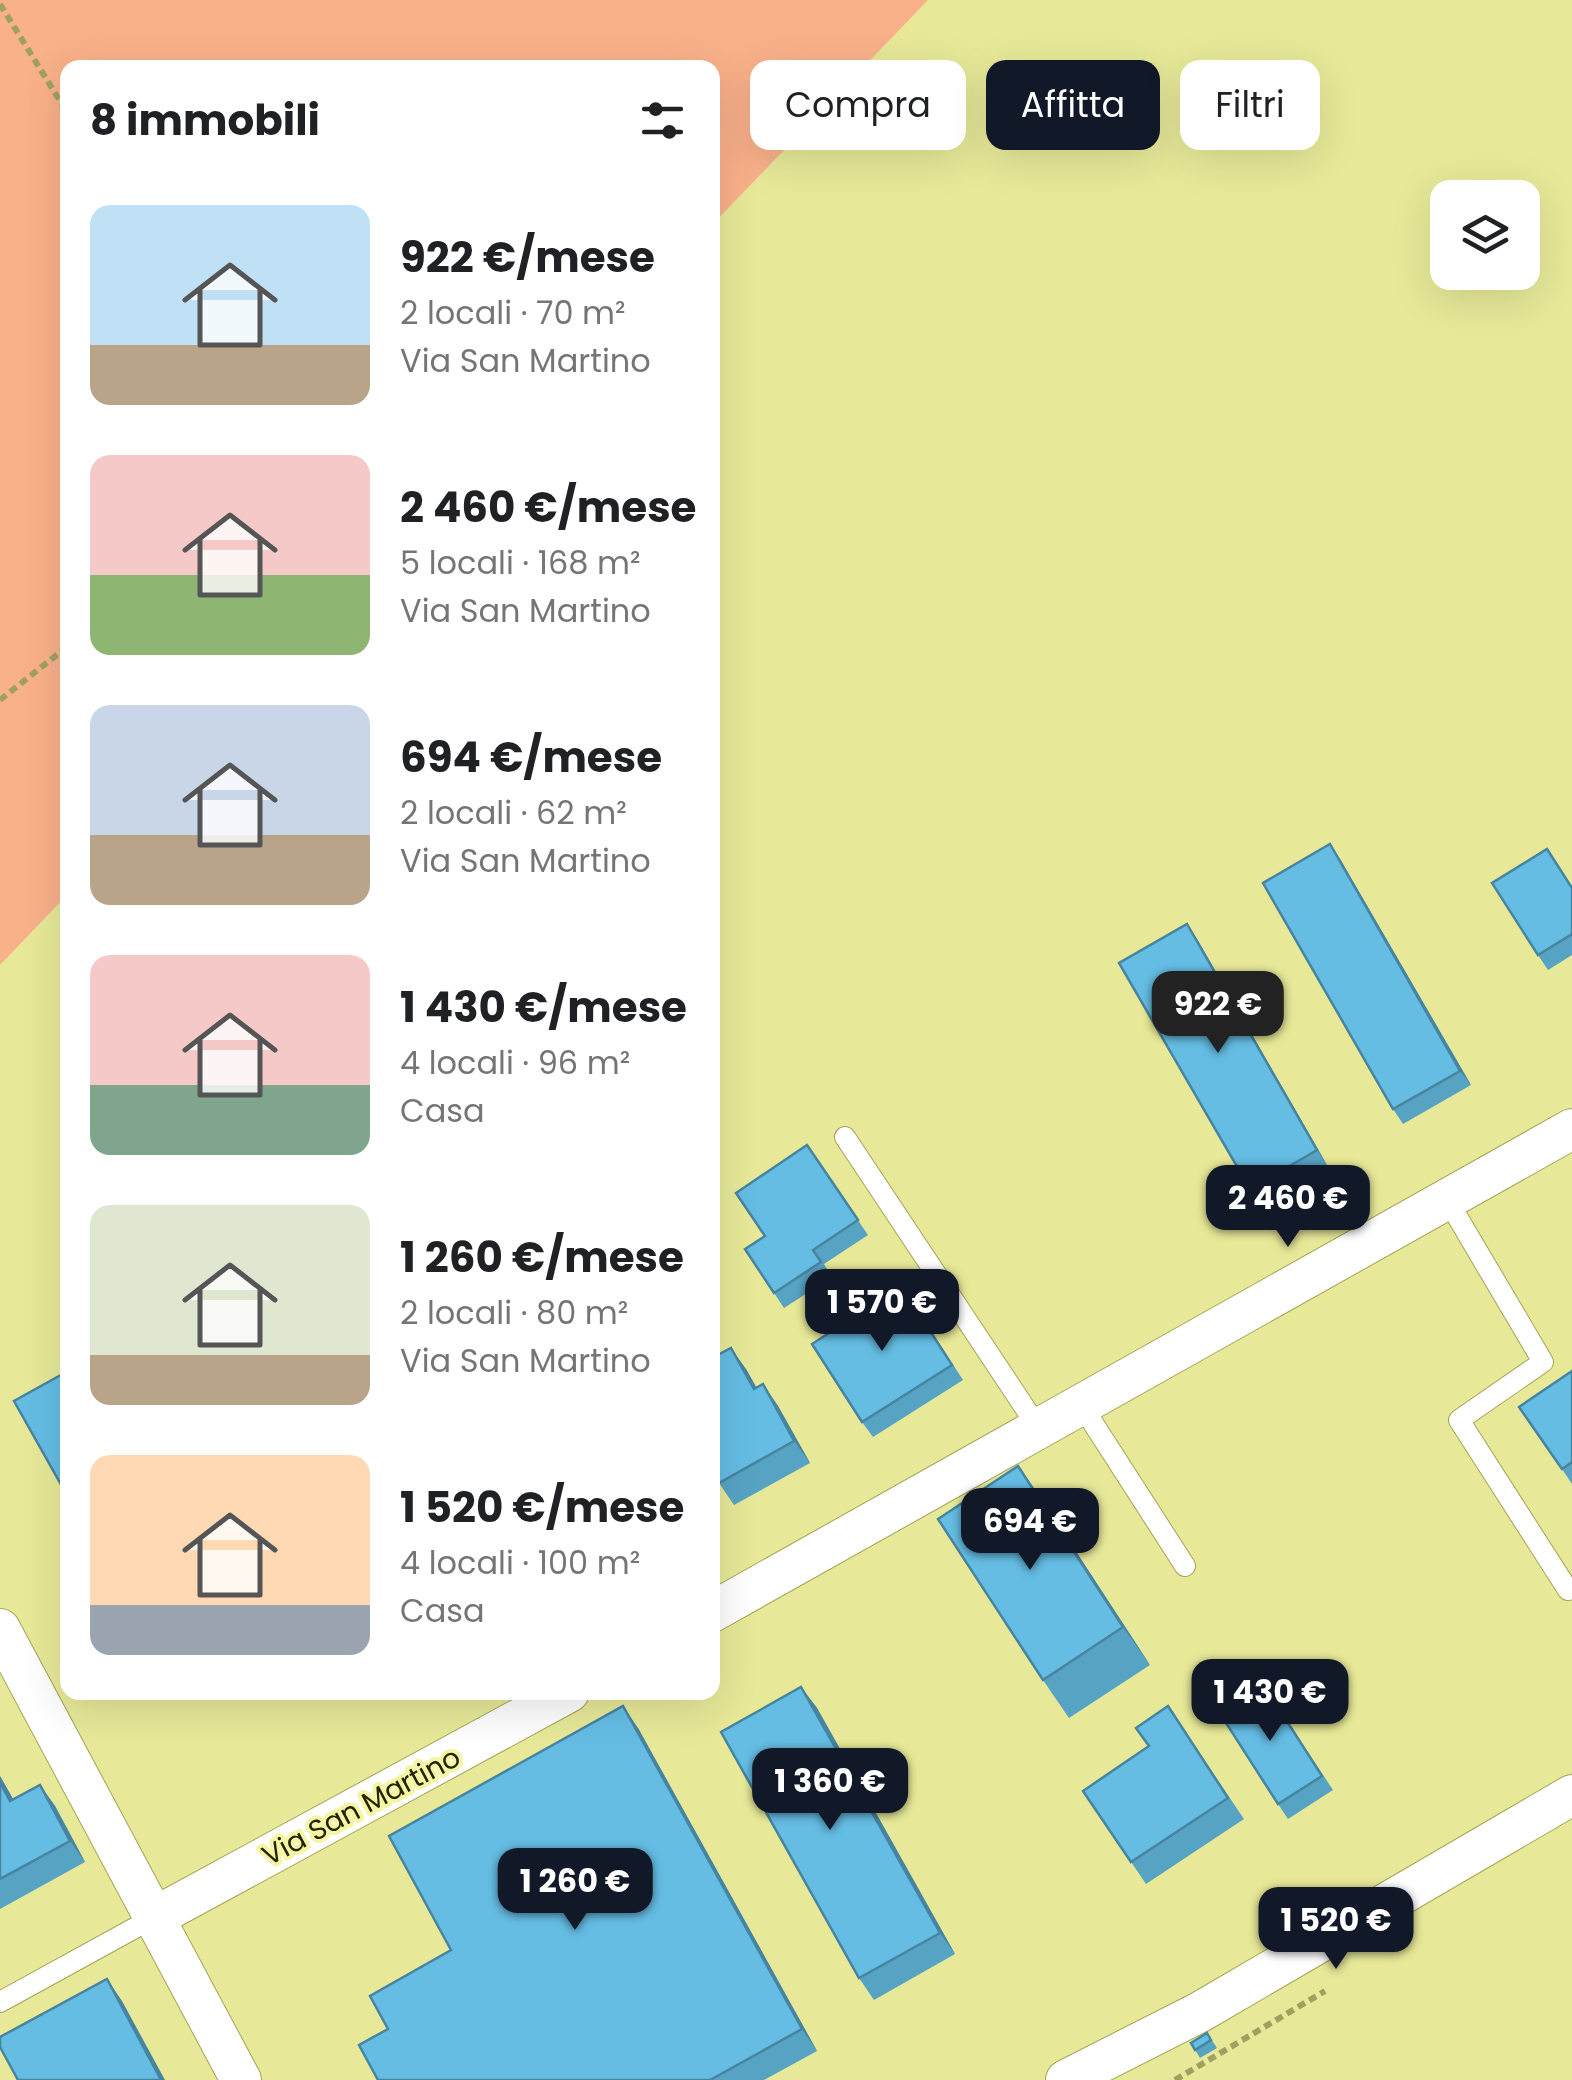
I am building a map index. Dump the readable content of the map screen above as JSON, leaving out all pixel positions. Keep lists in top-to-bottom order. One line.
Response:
{"streets":{"street":["Via San Martino"]},"page":{"chip":["Compra","Affitta","Filtri"],"heading":"8 immobili","list":[{"name":"922 €/mese","note":"2 locali · 70 m² · Via San Martino"},{"name":"2 460 €/mese","note":"5 locali · 168 m² · Via San Martino"},{"name":"694 €/mese","note":"2 locali · 62 m² · Via San Martino"},{"name":"1 430 €/mese","note":"4 locali · 96 m² · Casa"},{"name":"1 260 €/mese","note":"2 locali · 80 m² · Via San Martino"},{"name":"1 520 €/mese","note":"4 locali · 100 m² · Casa"}],"price":["922 €","2 460 €","1 570 €","694 €","1 430 €","1 360 €","1 260 €","1 520 €"]}}
